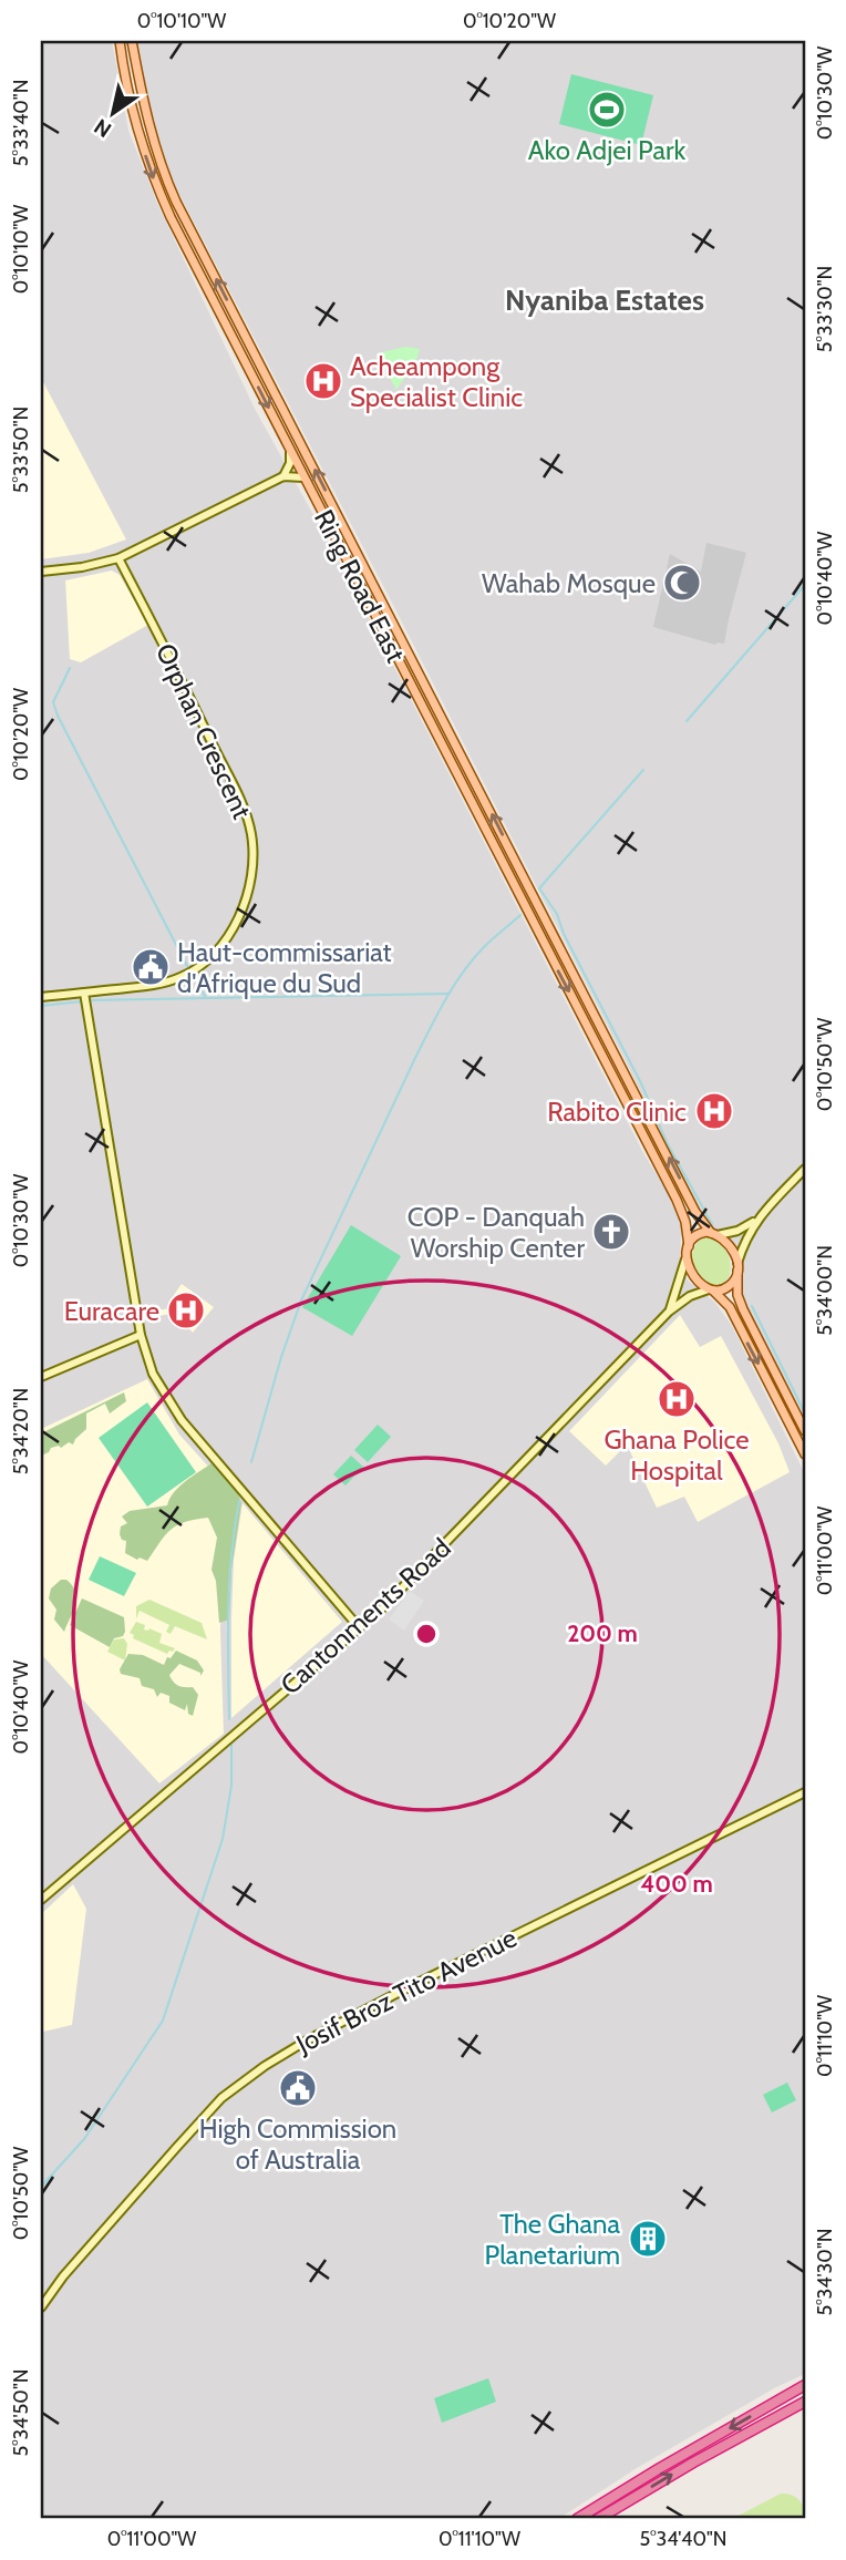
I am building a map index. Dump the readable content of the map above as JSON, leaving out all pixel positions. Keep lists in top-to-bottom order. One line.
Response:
{"streets":{"main road":["Ring Road East"],"street":["Orphan Crescent","Cantonments Road","Josif Broz Tito Avenue"]},"crossings":[["Ring Road East","Cantonments Road"]],"districts":["Nyaniba Estates"],"places":{"sports":["Ako Adjei Park"],"hospital":["Acheampong Specialist Clinic","Rabito Clinic","Euracare","Ghana Police Hospital"],"mosque":["Wahab Mosque"],"public building":["Haut-commissariat d'Afrique du Sud","High Commission of Australia"],"church":["COP - Danquah Worship Center"],"building":["The Ghana Planetarium"]},"north":"bottom left","coordinates":["0°10'10\"W","0°10'20\"W","0°10'30\"W","5°33'40\"N","5°33'30\"N","5°33'50\"N","0°10'40\"W","0°10'50\"W","5°34'00\"N","5°34'20\"N","0°11'00\"W","0°11'10\"W","5°34'30\"N","5°34'50\"N","5°34'40\"N"],"rings":["200 m","400 m"]}
